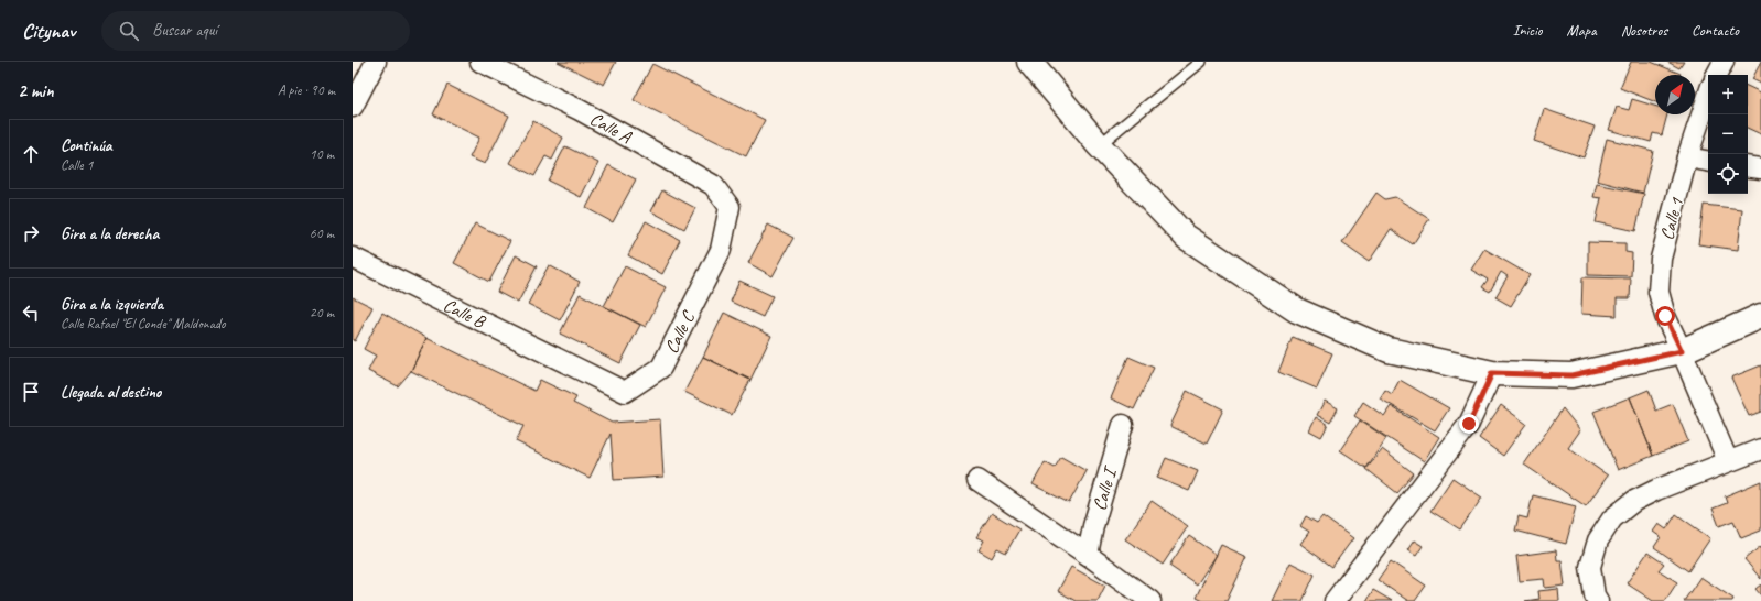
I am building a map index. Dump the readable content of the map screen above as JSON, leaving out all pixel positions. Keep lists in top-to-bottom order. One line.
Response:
{"streets":{"street":["Calle A","Calle 1","Calle B","Calle C","Calle I"]},"crossings":[["Calle A","Calle C"],["Calle B","Calle C"]],"north":"top right","page":{"header":"Citynav","search":"Buscar aquí","nav":["Inicio","Mapa","Nosotros","Contacto"],"heading":["2 min","A pie · 90 m"],"map_buttons":["+","−"],"list":[["Continúa","Calle 1","10 m"],["Gira a la derecha","60 m"],["Gira a la izquierda","Calle Rafael \"El Conde\" Maldonado","20 m"],"Llegada al destino"]}}
